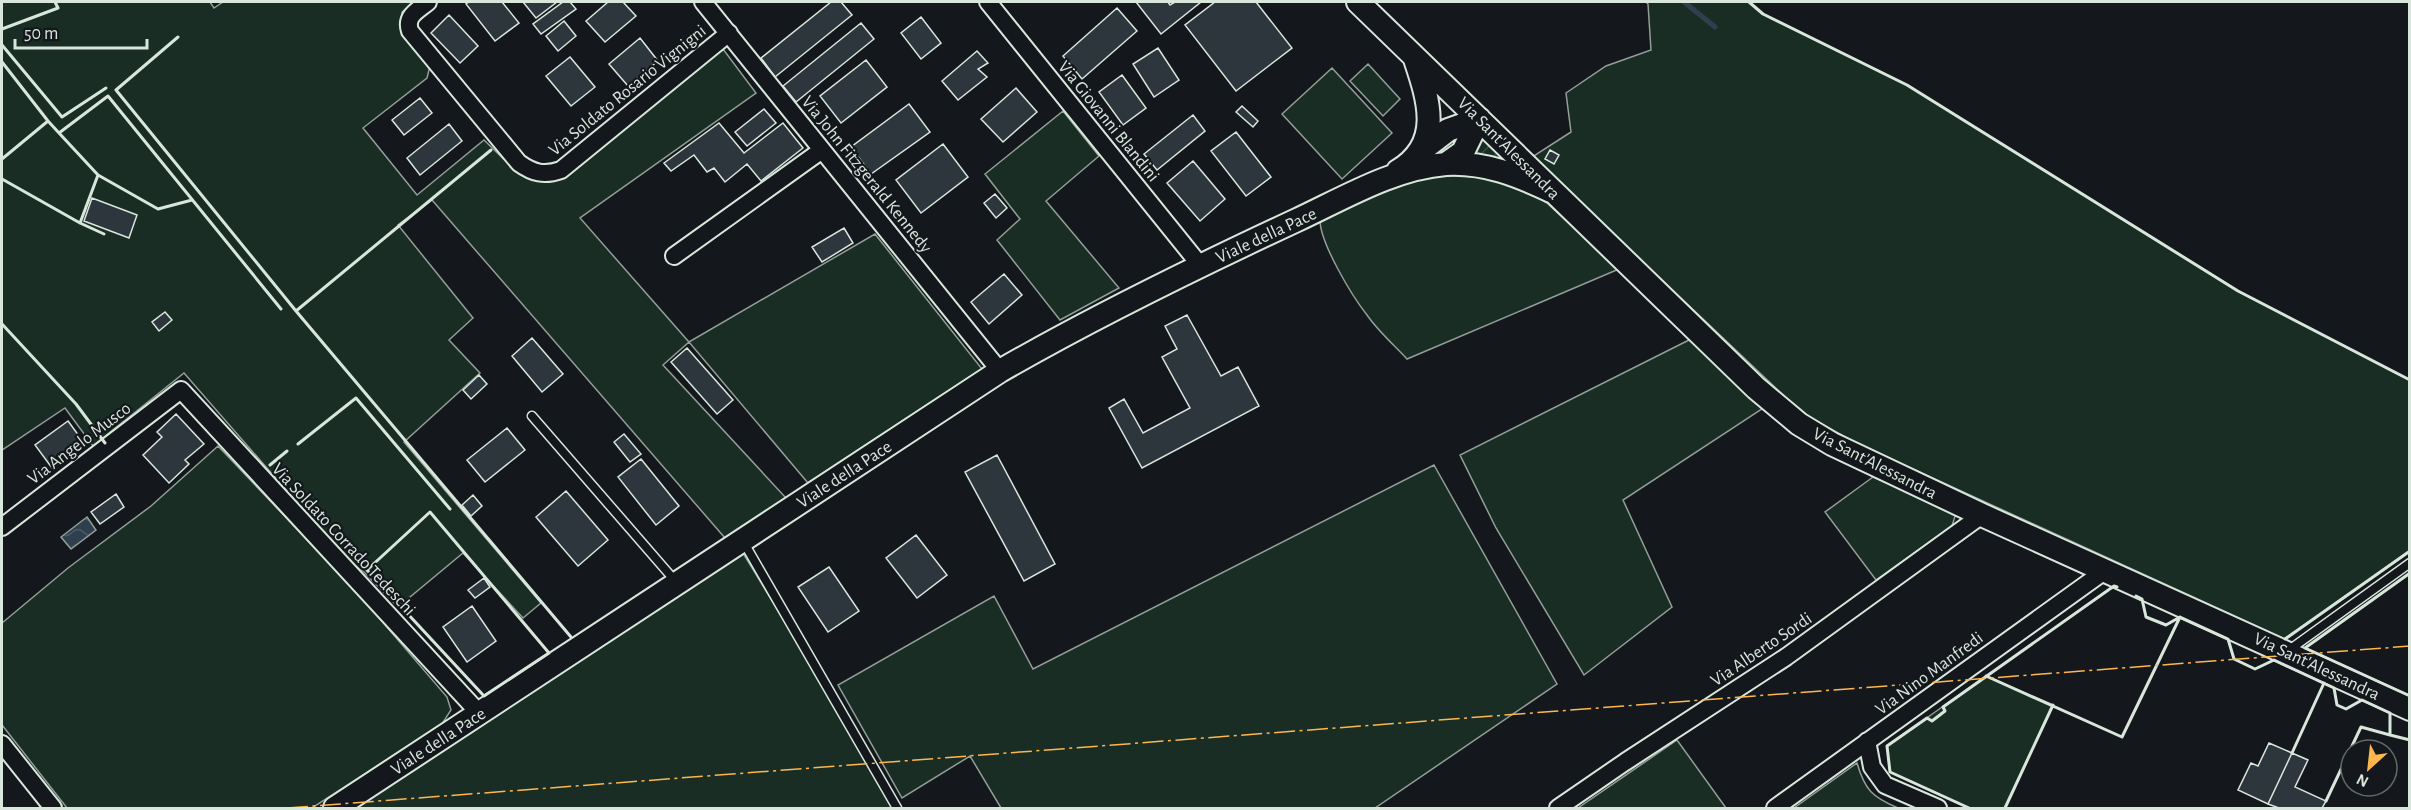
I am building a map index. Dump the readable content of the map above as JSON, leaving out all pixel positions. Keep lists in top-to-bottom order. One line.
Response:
{"streets":{"street":["Via Soldato Rosario Vignigni","Via Giovanni Blandini","Via Sant'Alessandra","Via John Fitzgerald Kennedy","Viale della Pace","Via Angelo Musco","Via Soldato Corrado Tedeschi","Via Alberto Sordi","Via Nino Manfredi"]},"crossings":[["Via Soldato Rosario Vignigni","Via John Fitzgerald Kennedy"],["Via Giovanni Blandini","Viale della Pace"],["Via Sant'Alessandra","Via Alberto Sordi"],["Via Sant'Alessandra","Via Nino Manfredi"],["Via John Fitzgerald Kennedy","Viale della Pace"],["Viale della Pace","Via Soldato Corrado Tedeschi"],["Via Angelo Musco","Via Soldato Corrado Tedeschi"]],"scale_bar":"50 m","north":"bottom left"}
